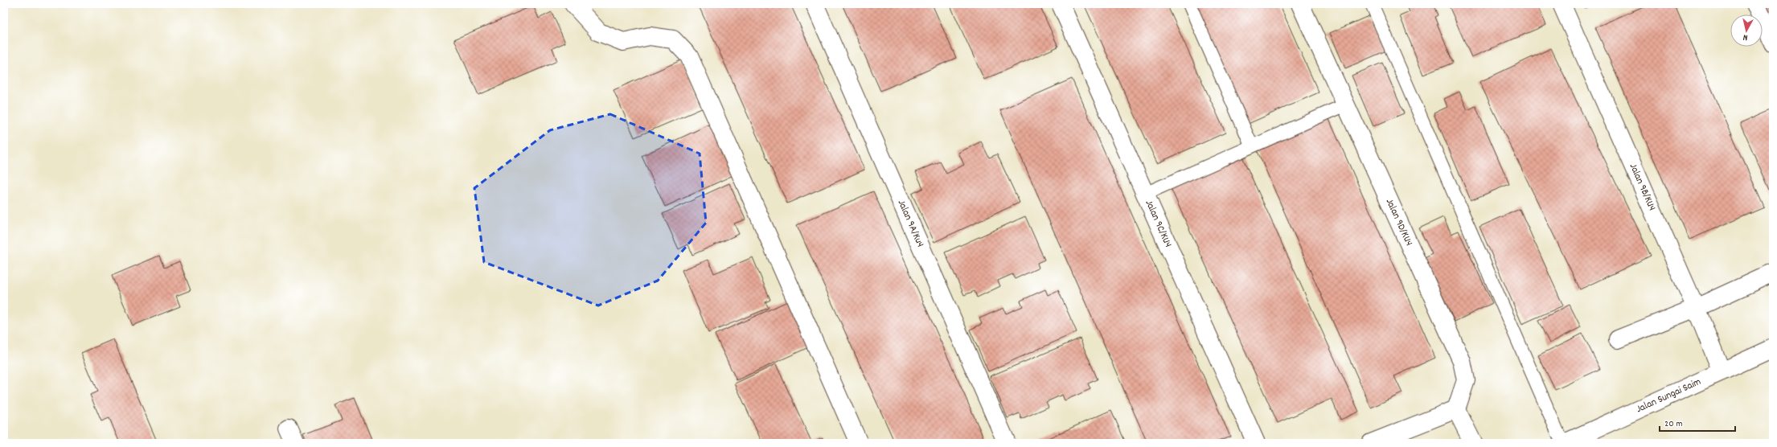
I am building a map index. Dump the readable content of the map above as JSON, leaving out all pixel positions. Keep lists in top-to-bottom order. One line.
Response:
{"streets":{"street":["Jalan 9B/KU4","Jalan 9D/KU4","Jalan 9A/Ku4","Jalan 9C/KU4","Jalan Sungai Saim"]},"crossings":[["Jalan 9B/KU4","Jalan Sungai Saim"]],"scale_bar":"20 m","north":"bottom"}
